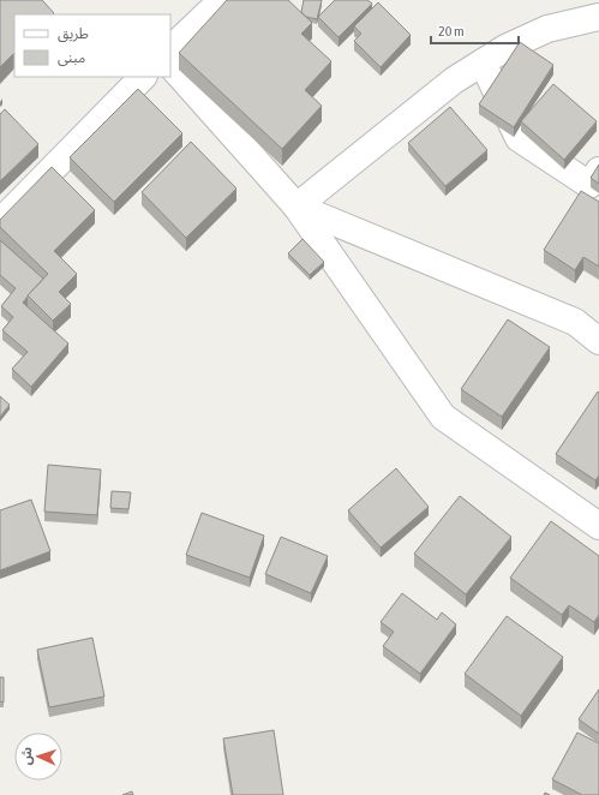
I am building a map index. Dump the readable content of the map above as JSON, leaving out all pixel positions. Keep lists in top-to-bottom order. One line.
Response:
{"legend":["طريق","مبنى"],"scale_bar":"20 m","north":"left"}
